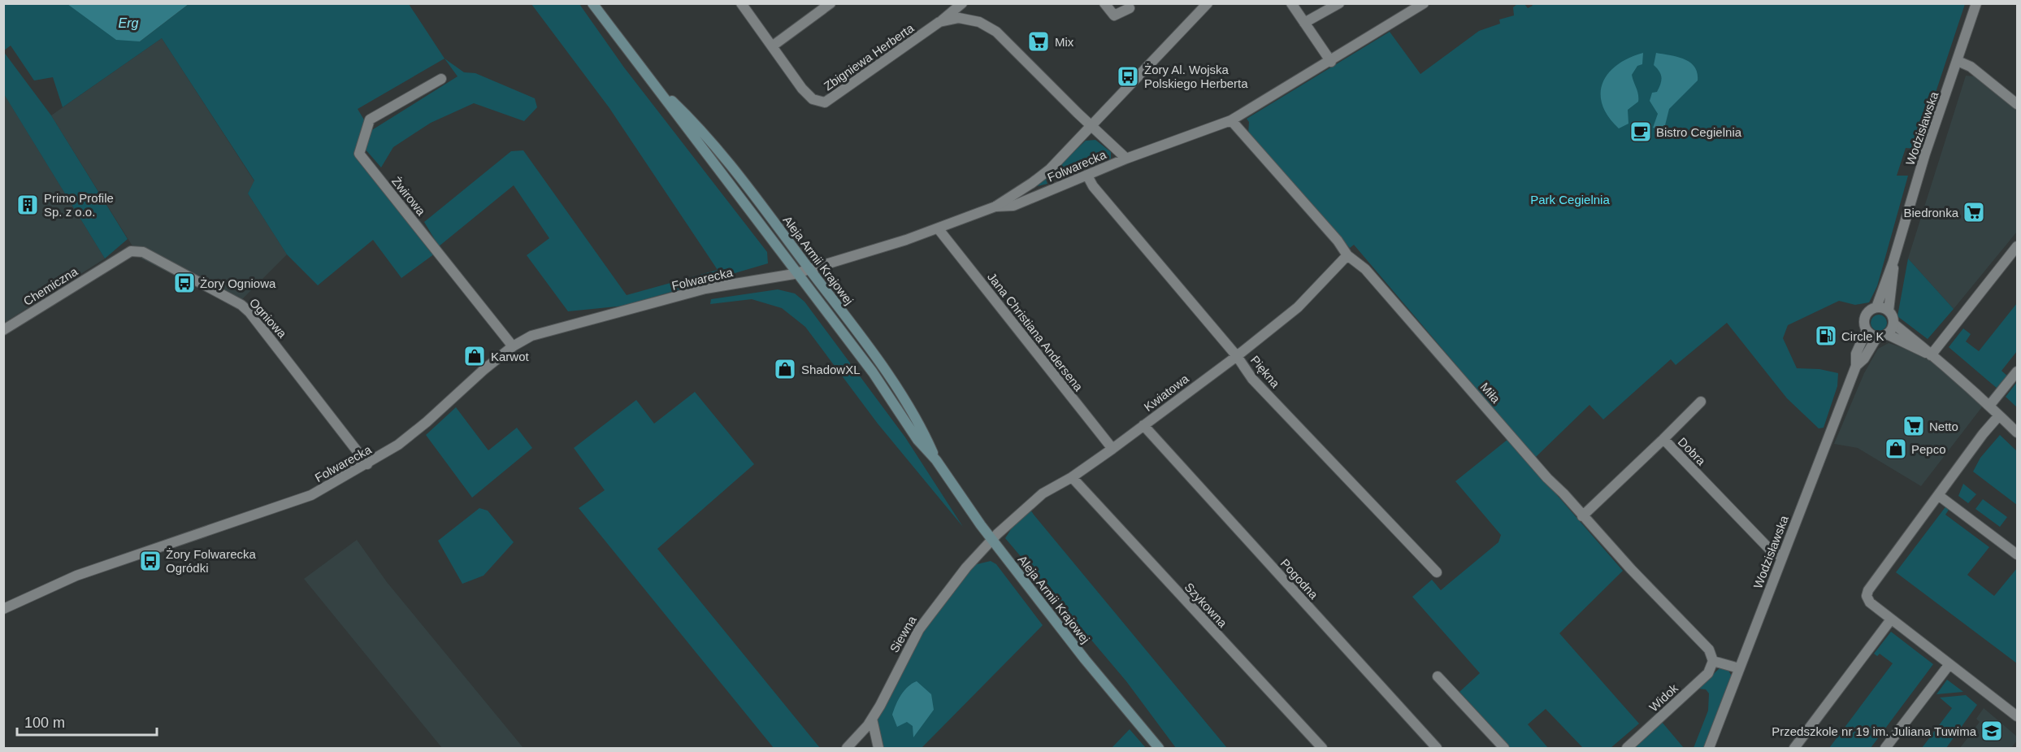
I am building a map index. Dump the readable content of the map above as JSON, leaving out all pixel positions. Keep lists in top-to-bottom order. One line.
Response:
{"streets":{"main road":["Aleja Armii Krajowej"],"street":["Zbigniewa Herberta","Wodzisławska","Folwarecka","Żwirowa","Chemiczna","Ogniowa","Jana Christiana Andersena","Piękna","Kwiatowa","Miła","Dobra","Pogodna","Szykowna","Siewna","Widok"]},"crossings":[["Zbigniewa Herberta","Folwarecka"],["Wodzisławska","Dobra"],["Folwarecka","Żwirowa"],["Folwarecka","Aleja Armii Krajowej"],["Folwarecka","Ogniowa"],["Folwarecka","Jana Christiana Andersena"],["Folwarecka","Piękna"],["Folwarecka","Miła"],["Aleja Armii Krajowej","Kwiatowa"],["Aleja Armii Krajowej","Siewna"],["Chemiczna","Ogniowa"],["Jana Christiana Andersena","Kwiatowa"],["Piękna","Kwiatowa"],["Kwiatowa","Miła"],["Kwiatowa","Pogodna"],["Kwiatowa","Szykowna"],["Kwiatowa","Siewna"],["Miła","Dobra"],["Miła","Widok"]],"water":["Erg"],"parks":["Park Cegielnia"],"places":{"supermarket":["Mix","Biedronka","Netto"],"bus stop":["Żory Al. Wojska Polskiego Herberta","Żory Ogniowa","Żory Folwarecka Ogródki"],"cafe":["Bistro Cegielnia"],"building":["Primo Profile Sp. z o.o."],"fuel station":["Circle K"],"shop":["Karwot","ShadowXL","Pepco"],"school or university":["Przedszkole nr 19 im. Juliana Tuwima"]},"scale_bar":"100 m"}
